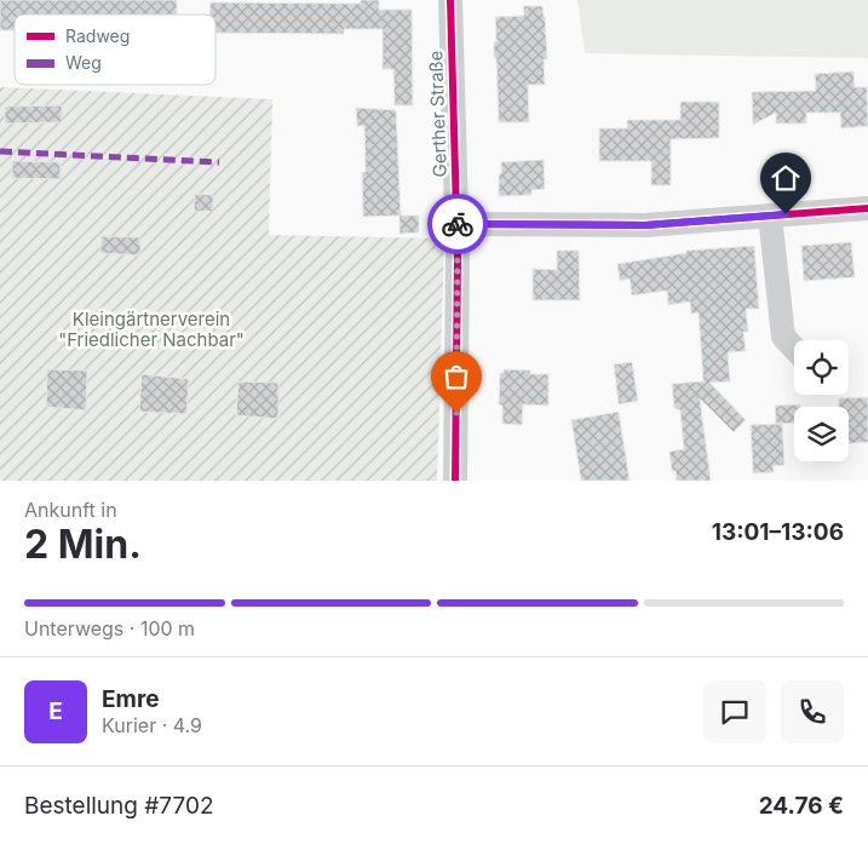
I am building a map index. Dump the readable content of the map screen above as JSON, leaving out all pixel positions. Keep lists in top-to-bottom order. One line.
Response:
{"streets":{"street":["Gerther Straße"]},"parks":["Kleingärtnerverein \"Friedlicher Nachbar\""],"legend":["Radweg","Weg"],"page":{"heading":["2 Min.","Ankunft in","13:01–13:06"],"panel":["Emre","Kurier · 4.9","Bestellung #7702","24.76 €"],"bar":"Unterwegs · 100 m","round":"E"}}
